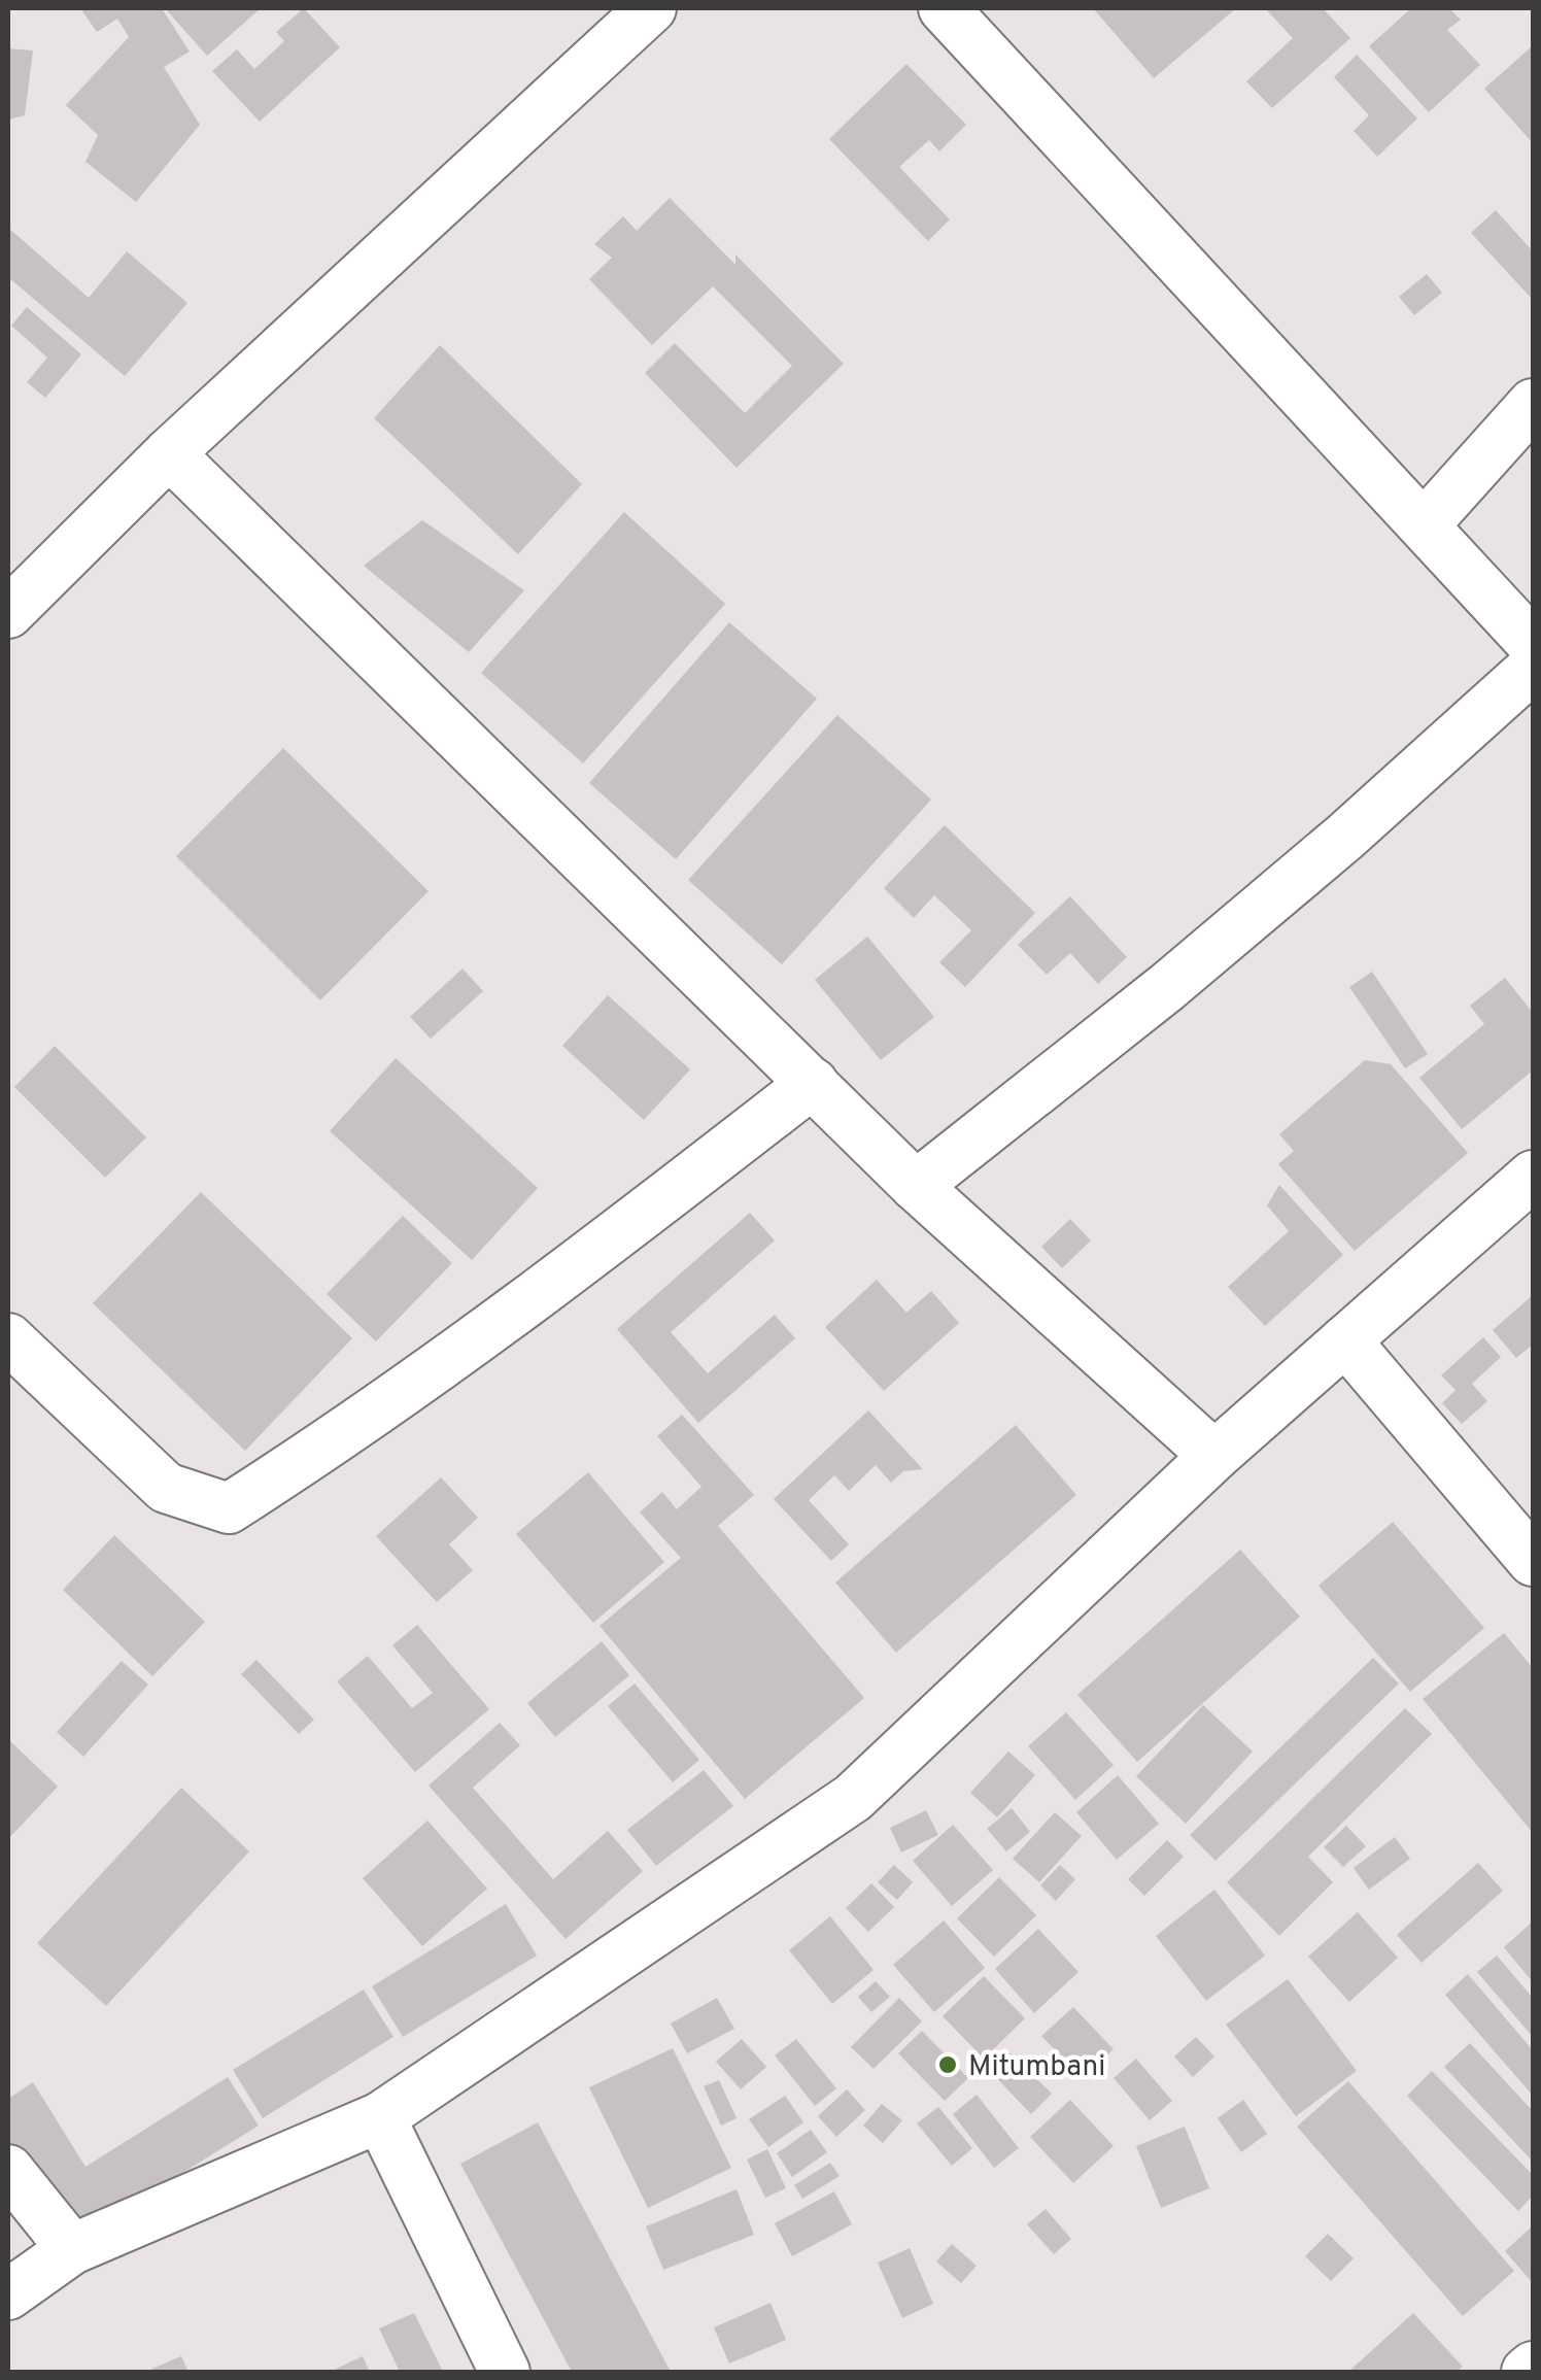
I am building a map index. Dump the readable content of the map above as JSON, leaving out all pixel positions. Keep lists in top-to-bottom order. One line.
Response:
{"places":["Mitumbani"]}
